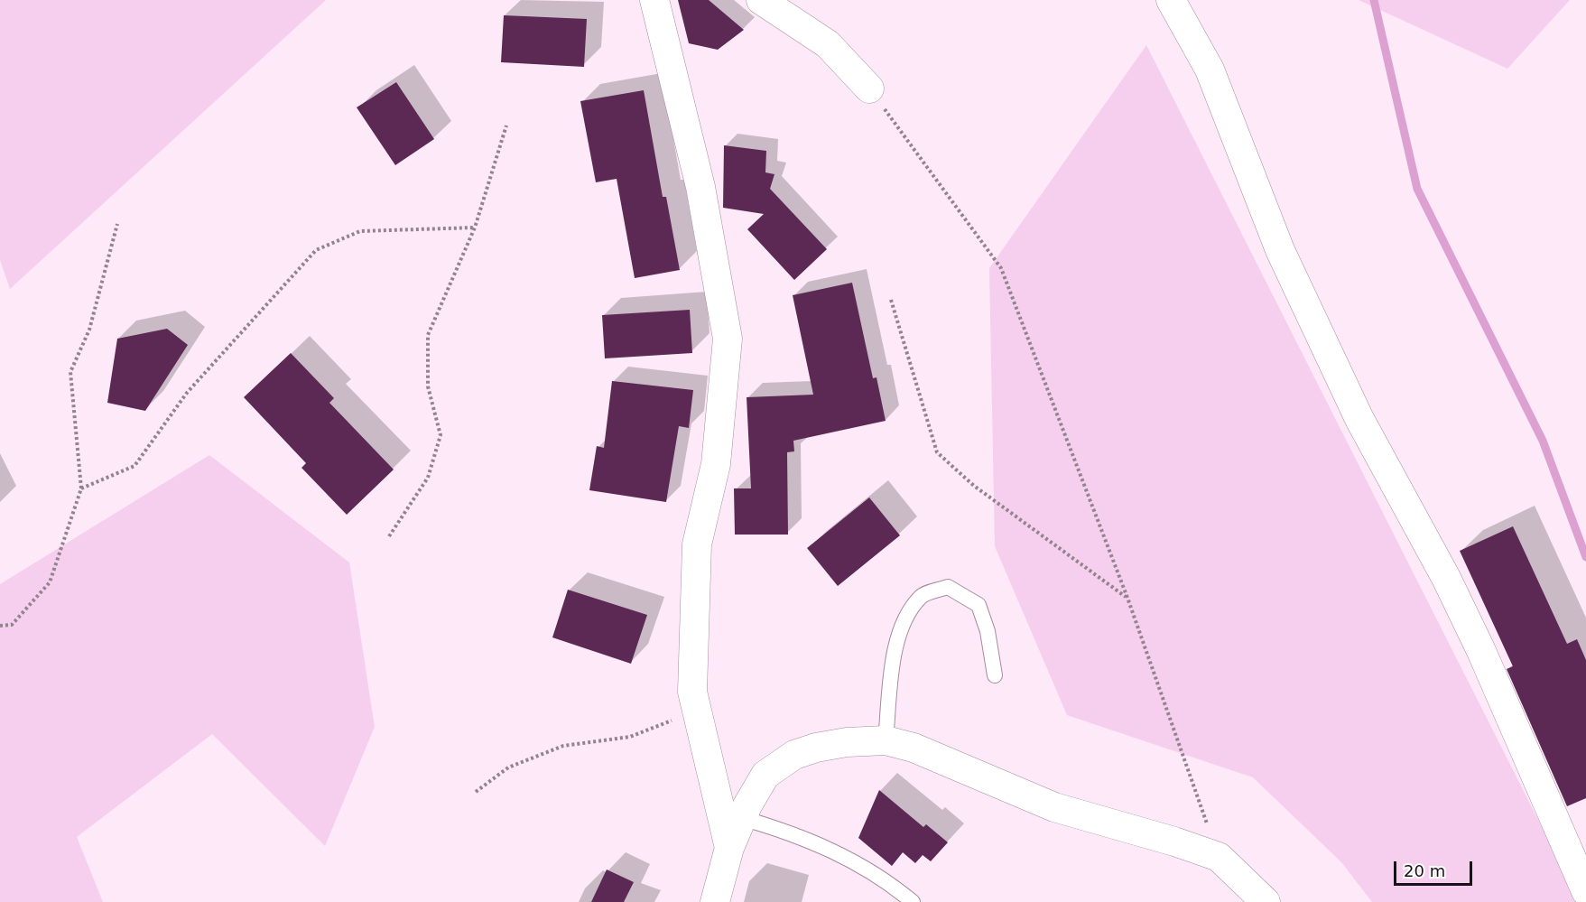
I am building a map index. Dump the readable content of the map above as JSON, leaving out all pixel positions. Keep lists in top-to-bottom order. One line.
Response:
{"scale_bar":"20 m"}
